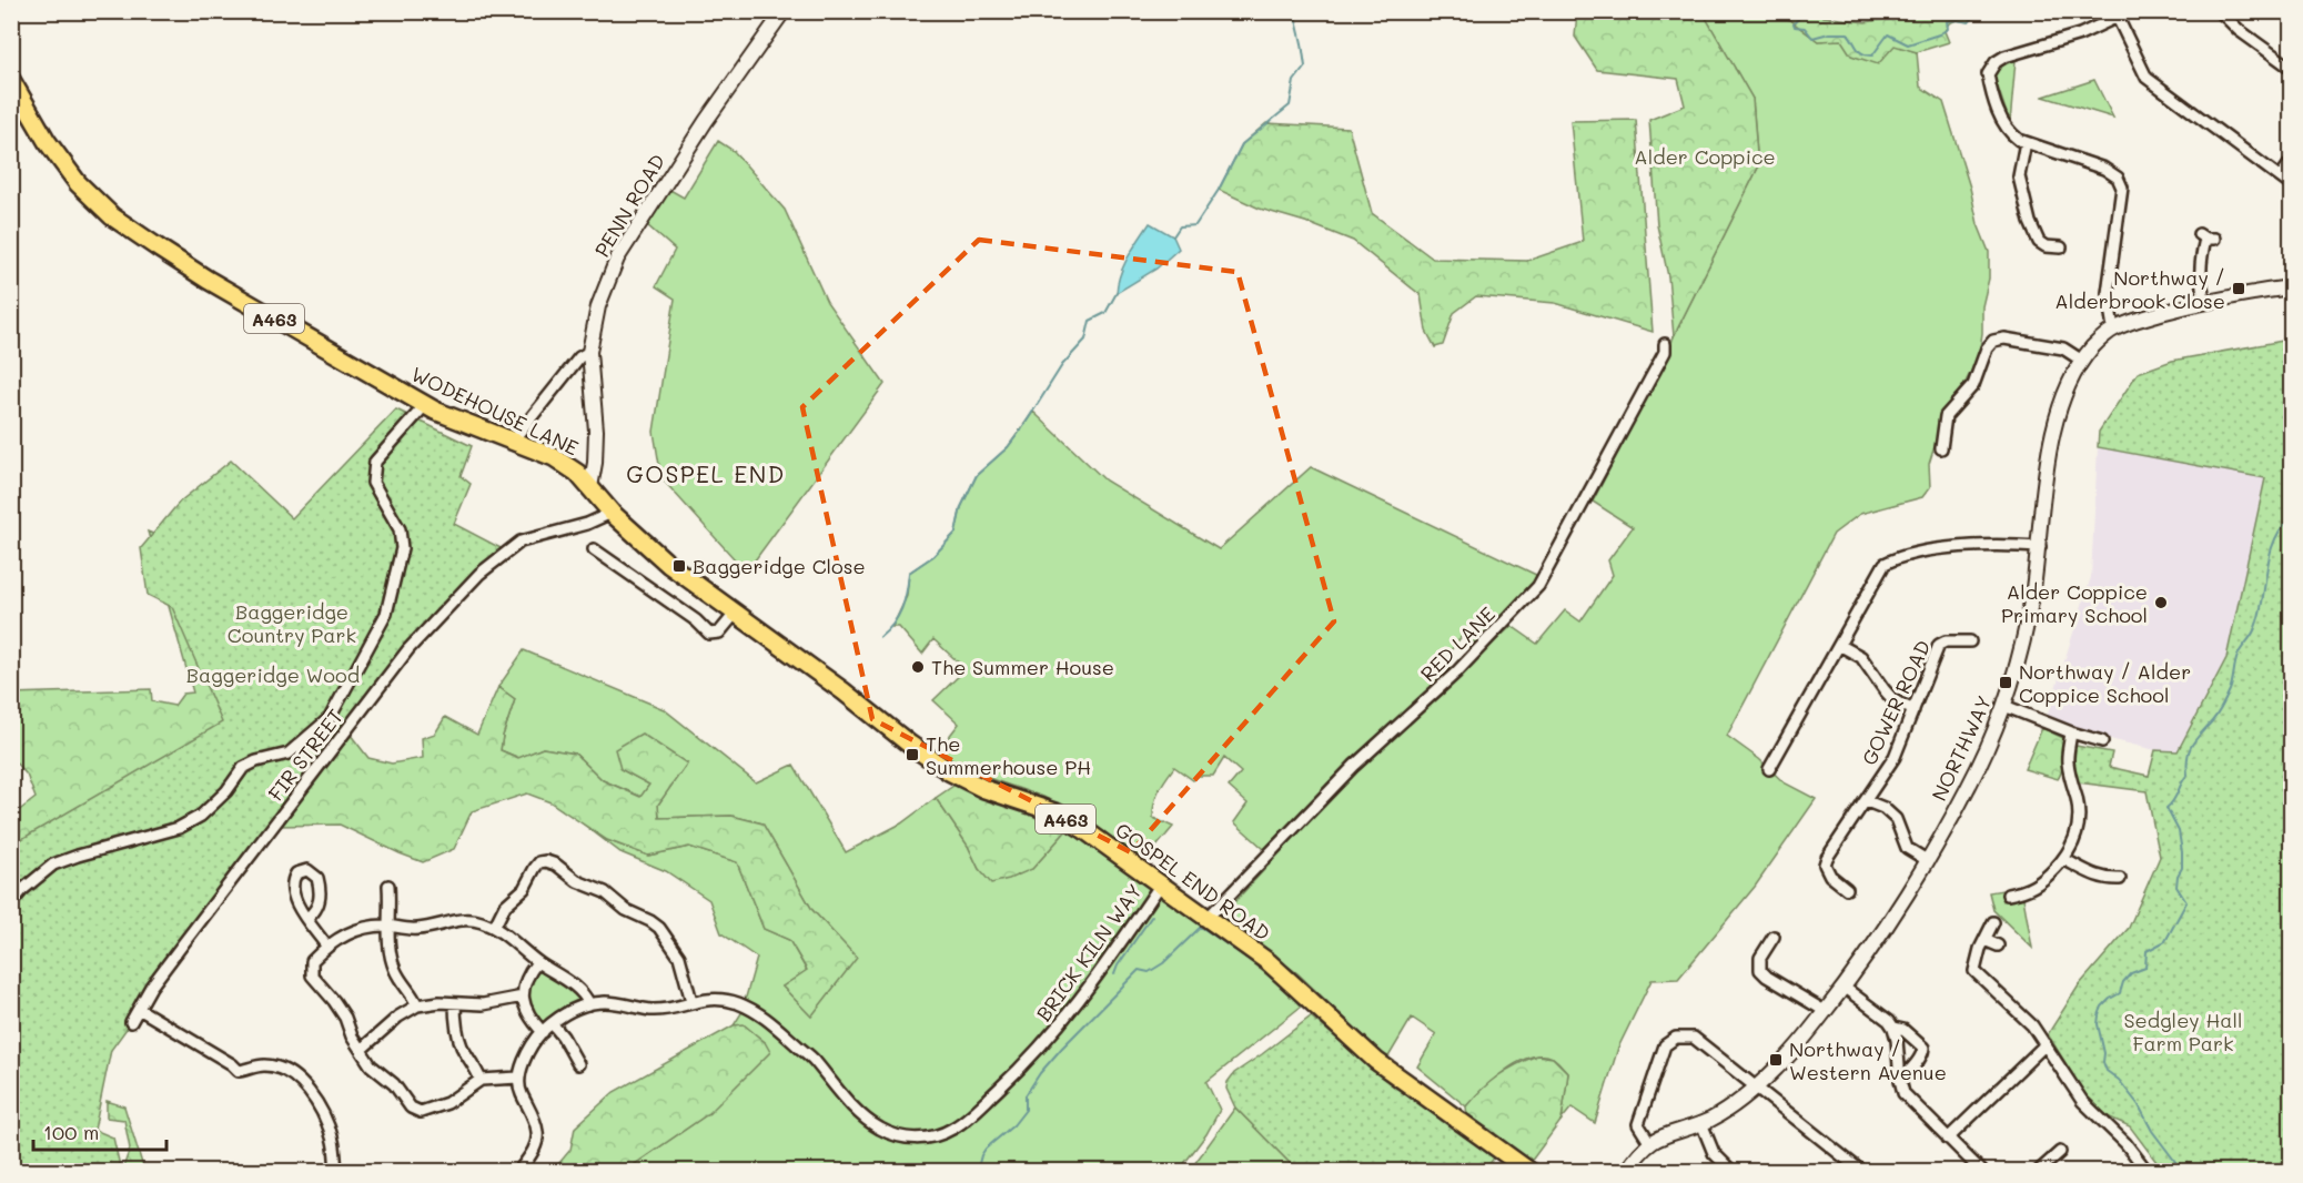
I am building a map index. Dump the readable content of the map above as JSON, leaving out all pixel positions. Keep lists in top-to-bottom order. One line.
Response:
{"streets":{"main road":["A463","WODEHOUSE LANE","GOSPEL END ROAD"],"street":["PENN ROAD","RED LANE","GOWER ROAD","NORTHWAY","FIR STREET","BRICK KILN WAY"]},"crossings":[["PENN ROAD","WODEHOUSE LANE"],["PENN ROAD","GOSPEL END ROAD"],["WODEHOUSE LANE","GOSPEL END ROAD"],["RED LANE","GOSPEL END ROAD"],["FIR STREET","GOSPEL END ROAD"],["GOSPEL END ROAD","BRICK KILN WAY"]],"districts":["GOSPEL END"],"parks":["Alder Coppice","Baggeridge Country Park","Baggeridge Wood","Sedgley Hall Farm Park"],"places":{"transit":["Northway / Alderbrook Close","Baggeridge Close","Northway / Alder Coppice School","The Summerhouse PH","Northway / Western Avenue"],"other":["Alder Coppice Primary School","The Summer House"]},"scale_bar":"100 m"}
